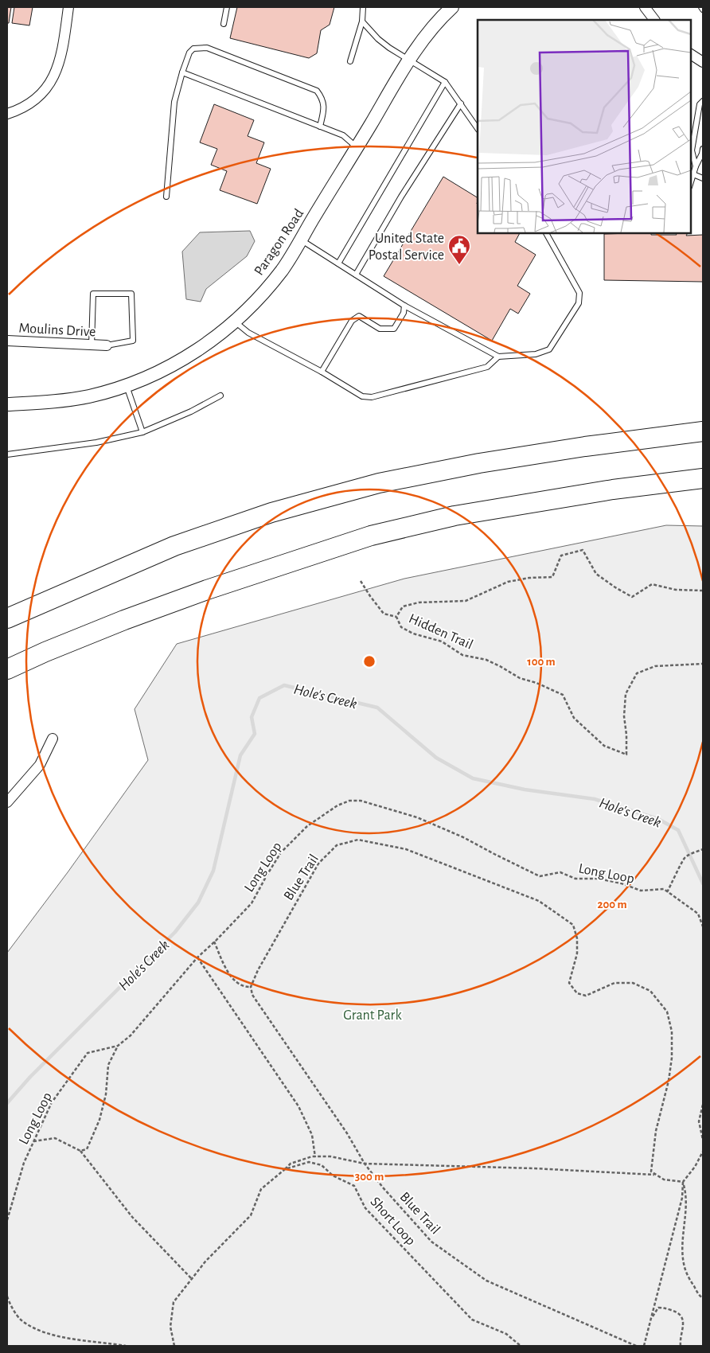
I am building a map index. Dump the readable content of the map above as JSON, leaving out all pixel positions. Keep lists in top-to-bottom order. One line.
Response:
{"streets":{"street":["Paragon Road","Moulins Drive"],"path":["Hidden Trail","Long Loop","Blue Trail","Short Loop"]},"water":["Hole's Creek"],"parks":["Grant Park"],"places":{"public building":["United State Postal Service"]},"rings":["100 m","200 m","300 m"]}
